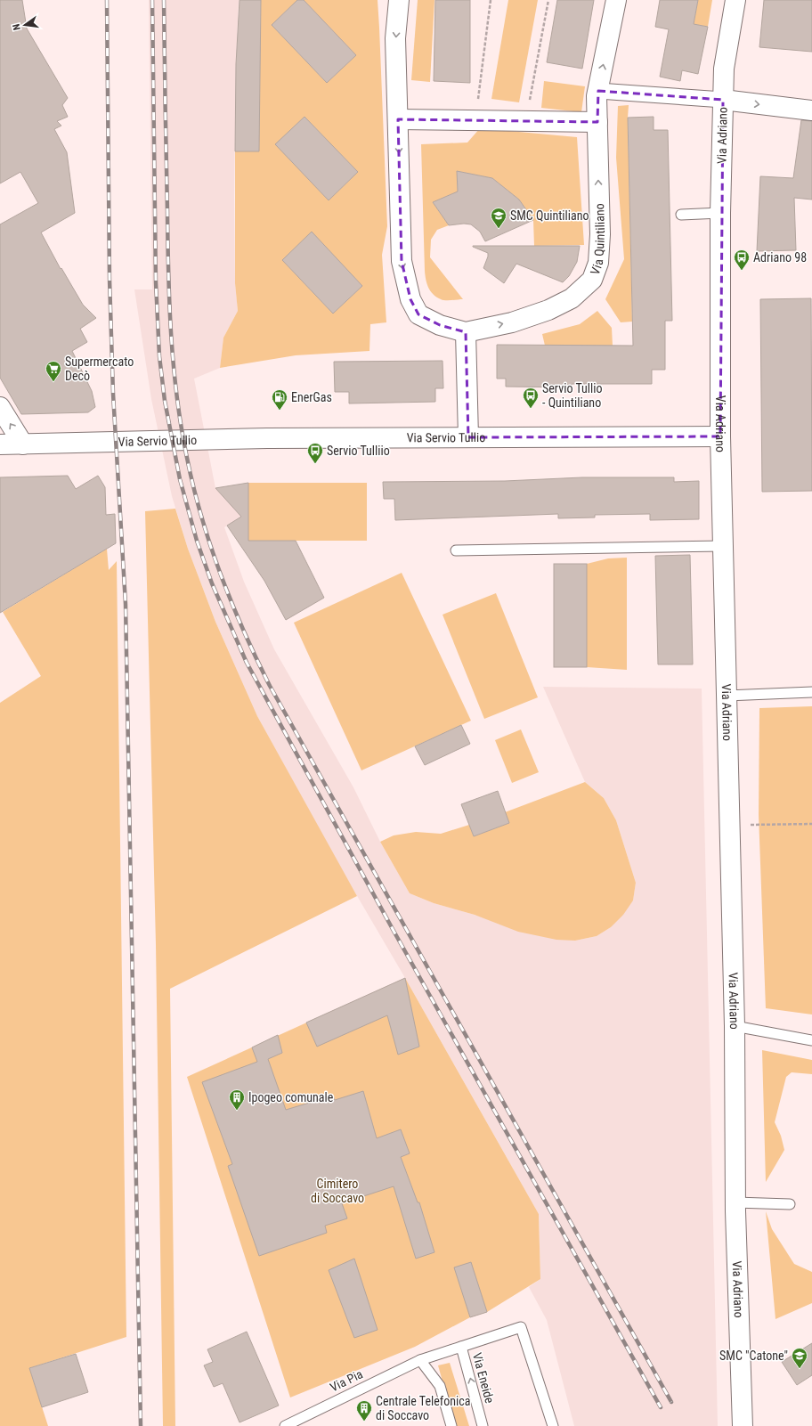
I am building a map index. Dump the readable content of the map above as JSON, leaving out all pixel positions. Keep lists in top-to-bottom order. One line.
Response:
{"streets":{"street":["Via Adriano","Via Quintiliano","Via Servio Tullio"],"lane":["Via Eneide","Via Pia"]},"crossings":[["Via Adriano","Via Servio Tullio"],["Via Eneide","Via Pia"]],"parks":["Cimitero di Soccavo"],"places":{"school or university":["SMC Quintiliano","SMC \"Catone\""],"bus stop":["Adriano 98","Servio Tullio - Quintiliano","Servio Tulliio"],"supermarket":["Supermercato Decò"],"fuel station":["EnerGas"],"building":["Ipogeo comunale","Centrale Telefonica di Soccavo"]},"north":"left"}
